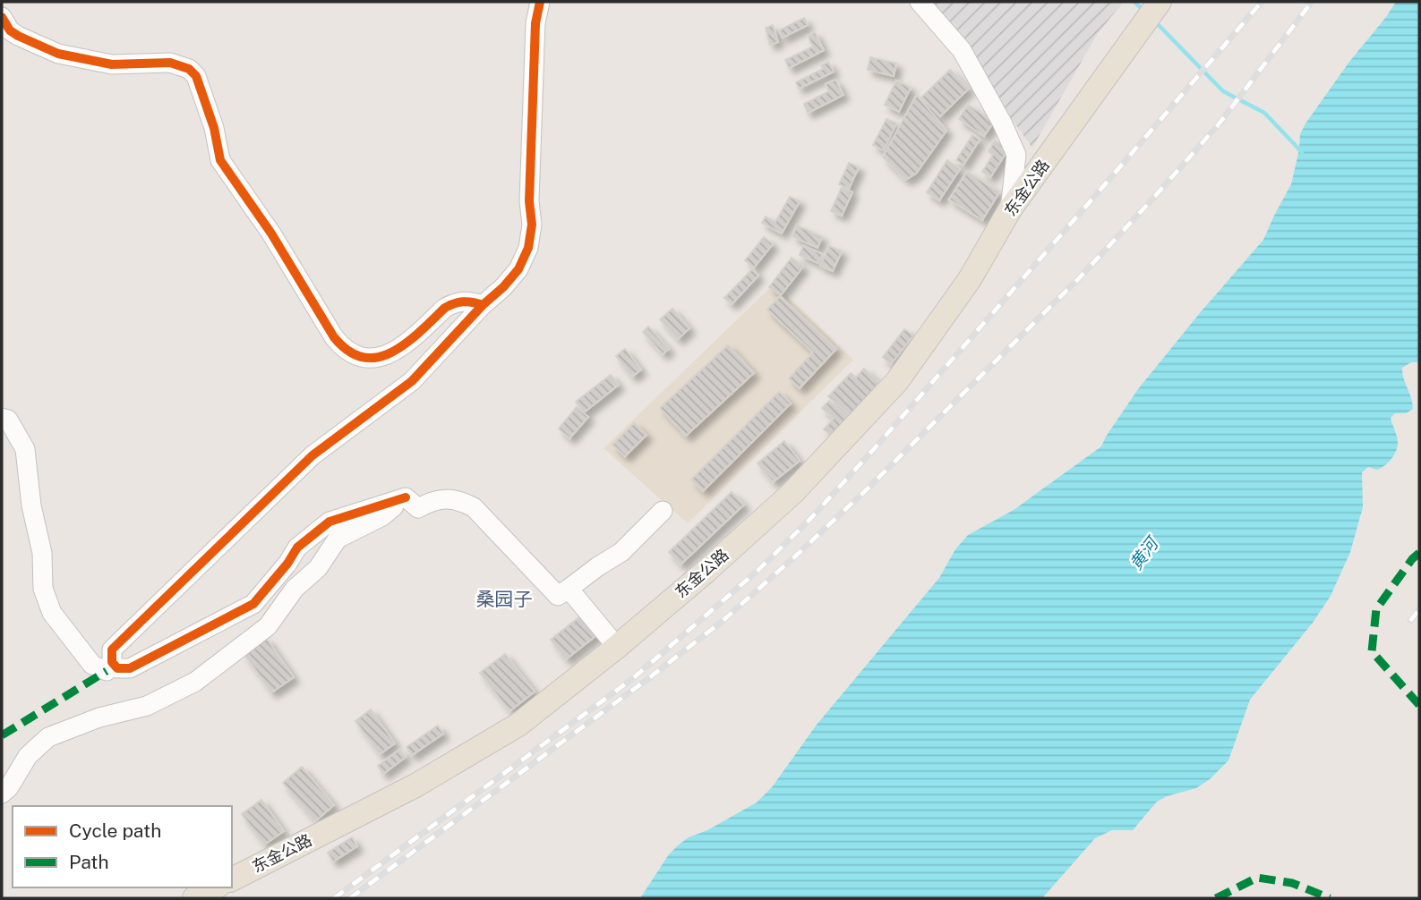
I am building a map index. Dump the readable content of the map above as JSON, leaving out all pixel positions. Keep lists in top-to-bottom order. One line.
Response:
{"streets":{"main road":["东金公路"]},"districts":["桑园子"],"water":["黄河"],"legend":["Cycle path","Path"]}
